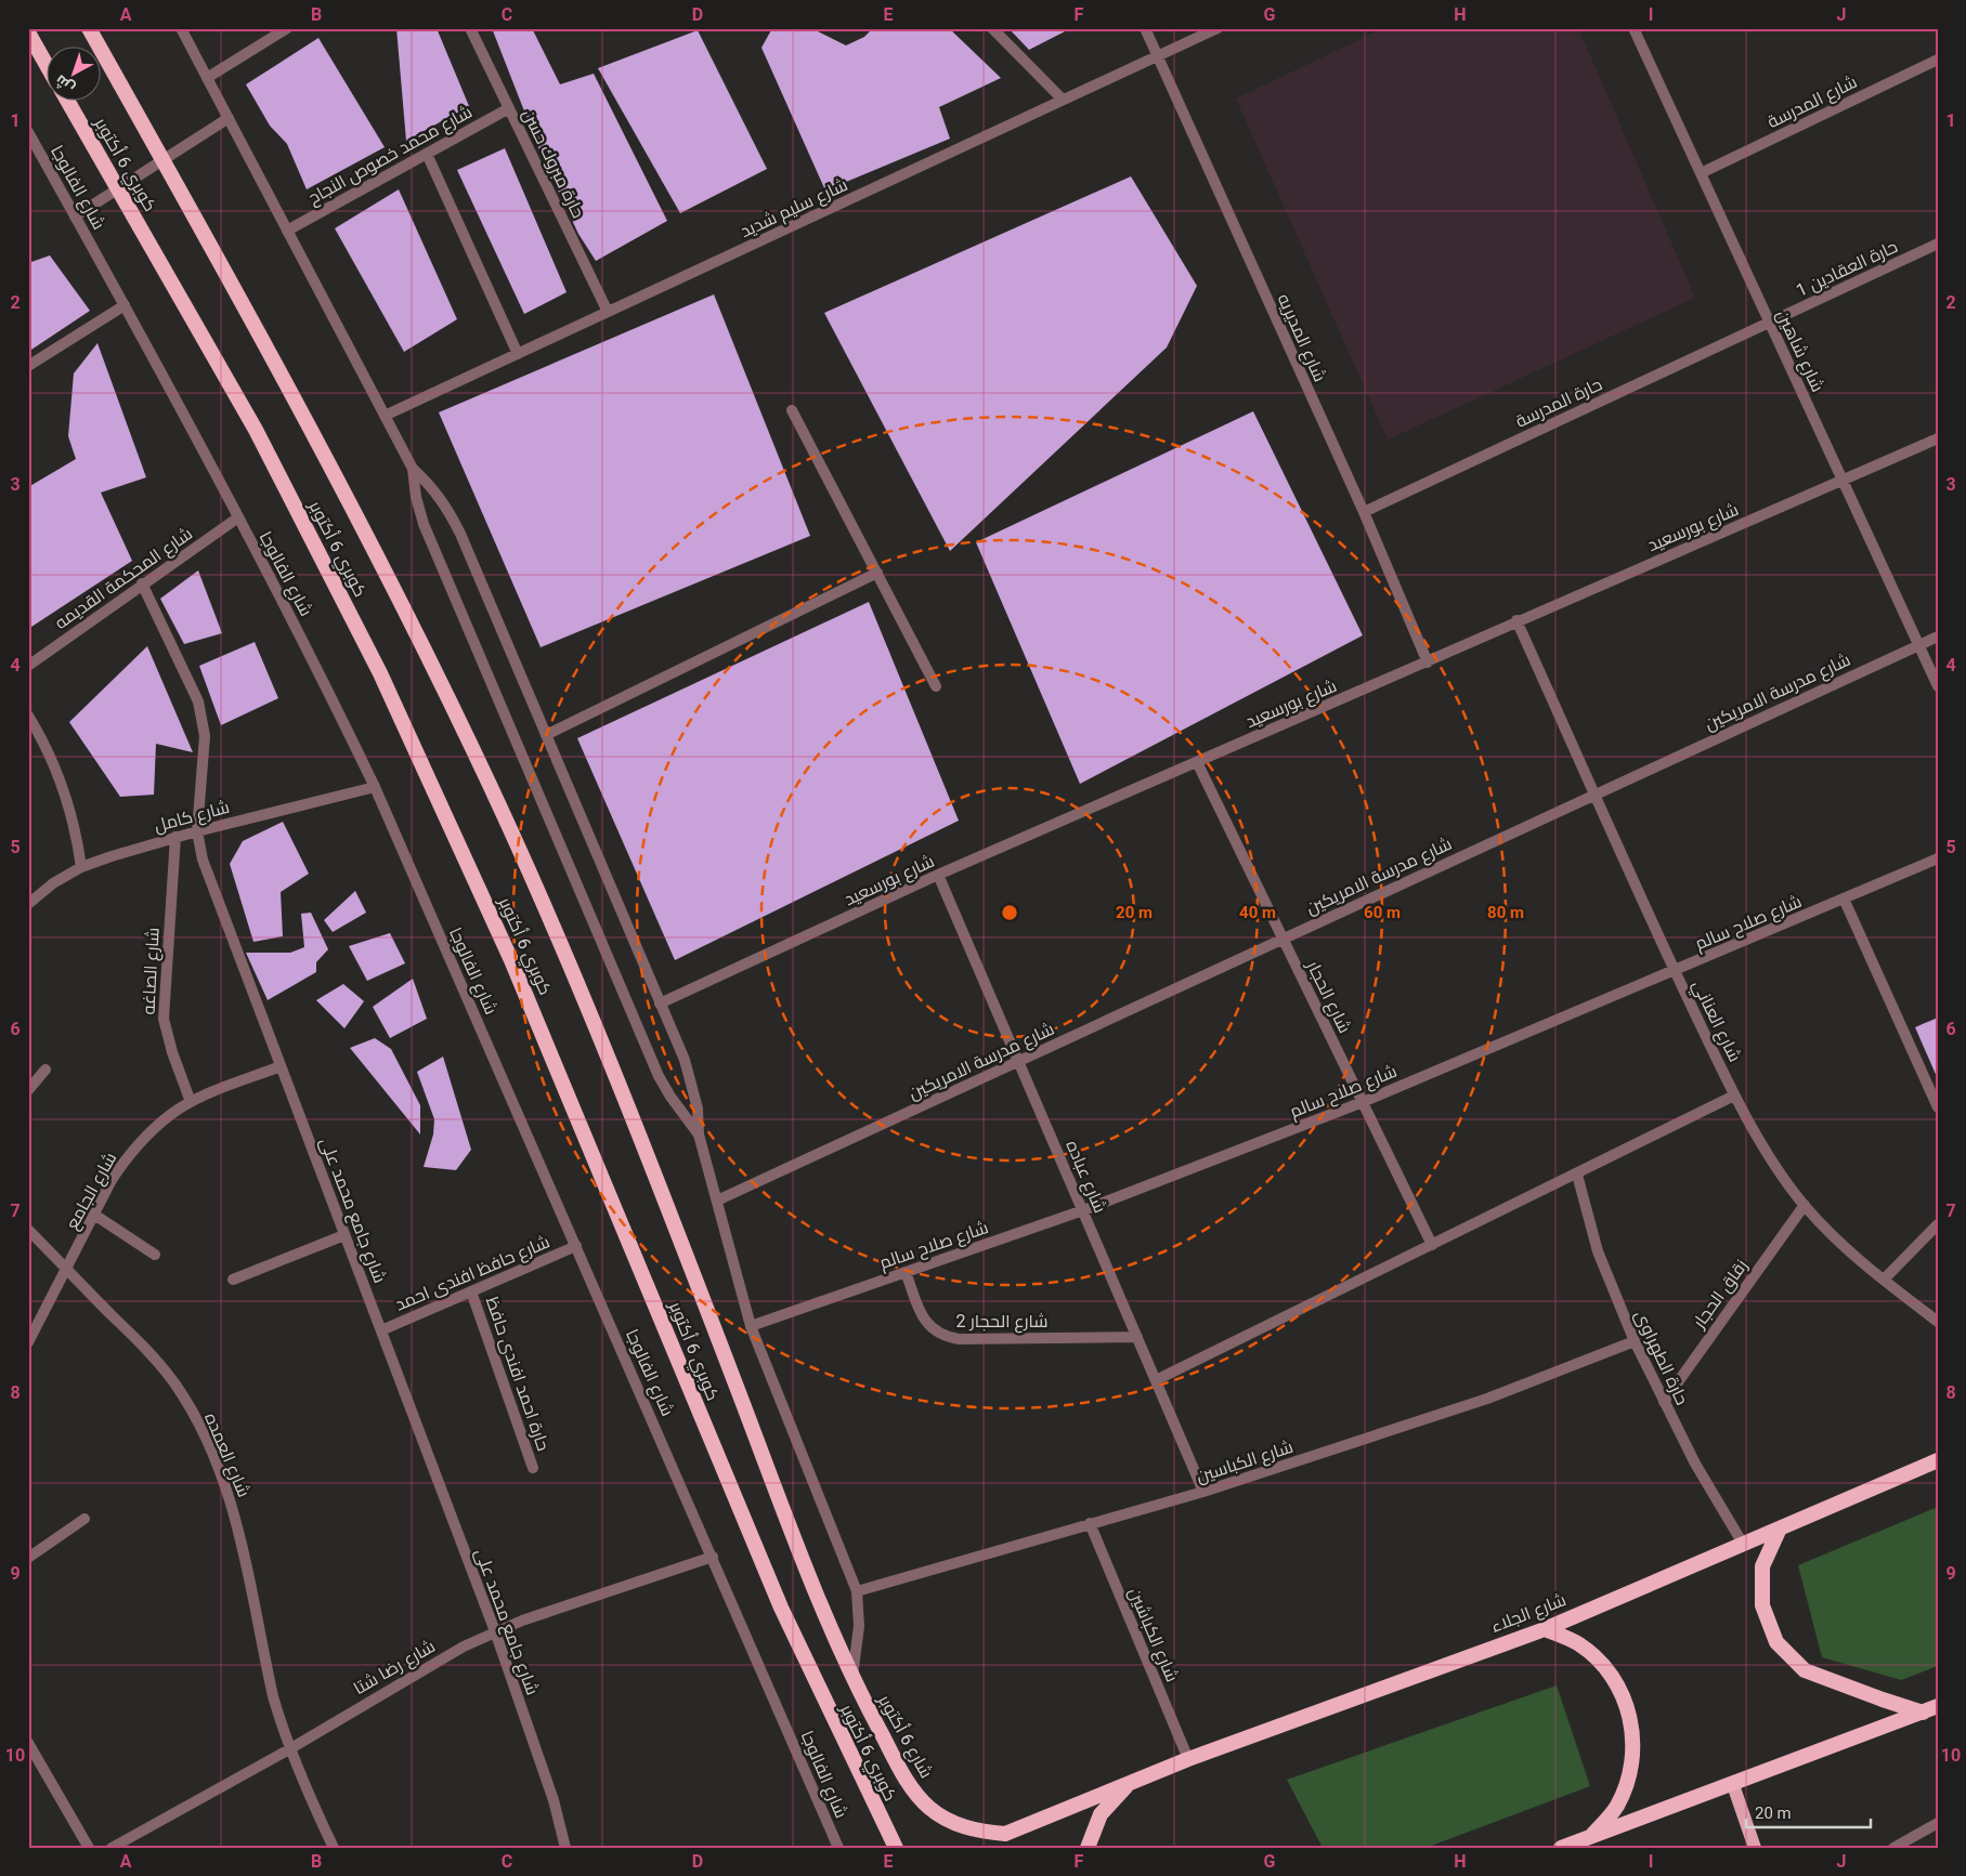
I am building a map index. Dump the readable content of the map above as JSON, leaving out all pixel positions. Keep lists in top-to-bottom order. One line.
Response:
{"streets":{"highway":["كوبري 6 أكتوبر","شارع الجلاء","شارع 6 أكتوبر"],"street":["شارع المدرسة","شارع محمد خصوص النجاح","حارة مبروك حسن","شارع الفالوجا","شارع سليم شديد","حارة العقادين 1","شارع المديريه","شارع شاهين","حارة المدرسة","شارع بورسعيد","شارع المحكمة القديمه","شارع مدرسة الامريكين","شارع كامل","شارع صلاح سالم","شارع الصاغه","شارع الحجار","شارع العناني","شارع عباده","شارع الجامع","شارع جامع محمد على","شارع حافظ افندى احمد","زقاق الحجار","شارع الحجار 2","حارة الطهراوى","حارة احمد افندى حافظ","شارع العمده","شارع الكباسين","شارع الكباشين","شارع رضا شتا"]},"crossings":[["شارع المدرسة","شارع شاهين"],["شارع محمد خصوص النجاح","حارة مبروك حسن"],["حارة مبروك حسن","شارع سليم شديد"],["كوبري 6 أكتوبر","شارع 6 أكتوبر"],["شارع الفالوجا","شارع المحكمة القديمه"],["شارع الفالوجا","شارع كامل"],["شارع الفالوجا","شارع حافظ افندى احمد"],["شارع الفالوجا","شارع رضا شتا"],["شارع سليم شديد","شارع المديريه"],["حارة العقادين 1","شارع شاهين"],["حارة العقادين 1","حارة المدرسة"],["شارع المديريه","حارة المدرسة"],["شارع المديريه","شارع بورسعيد"],["شارع شاهين","حارة المدرسة"],["شارع شاهين","شارع بورسعيد"],["شارع شاهين","شارع مدرسة الامريكين"],["شارع بورسعيد","شارع الحجار"],["شارع بورسعيد","شارع العناني"],["شارع بورسعيد","شارع عباده"],["شارع المحكمة القديمه","شارع جامع محمد على"],["شارع مدرسة الامريكين","شارع الحجار"],["شارع مدرسة الامريكين","شارع العناني"],["شارع مدرسة الامريكين","شارع عباده"],["شارع كامل","شارع الصاغه"],["شارع كامل","شارع جامع محمد على"],["شارع صلاح سالم","شارع الحجار"],["شارع صلاح سالم","شارع العناني"],["شارع صلاح سالم","شارع عباده"],["شارع صلاح سالم","شارع الحجار 2"],["شارع الصاغه","شارع الجامع"],["شارع العناني","زقاق الحجار"],["شارع عباده","شارع الحجار 2"],["شارع عباده","شارع الكباسين"],["شارع الجامع","شارع جامع محمد على"],["شارع الجامع","شارع العمده"],["شارع جامع محمد على","شارع حافظ افندى احمد"],["شارع جامع محمد على","شارع رضا شتا"],["شارع حافظ افندى احمد","حارة احمد افندى حافظ"],["زقاق الحجار","حارة الطهراوى"],["حارة الطهراوى","شارع الكباسين"],["حارة الطهراوى","شارع الجلاء"],["شارع العمده","شارع رضا شتا"],["شارع الكباسين","شارع الكباشين"],["شارع الجلاء","شارع الكباشين"],["شارع الجلاء","شارع 6 أكتوبر"]],"scale_bar":"20 m","north":"bottom left","grid":{"columns":["A","B","C","D","E","F","G","H","I","J"],"rows":["1","2","3","4","5","6","7","8","9","10"]},"rings":["20 m","40 m","60 m","80 m"]}
